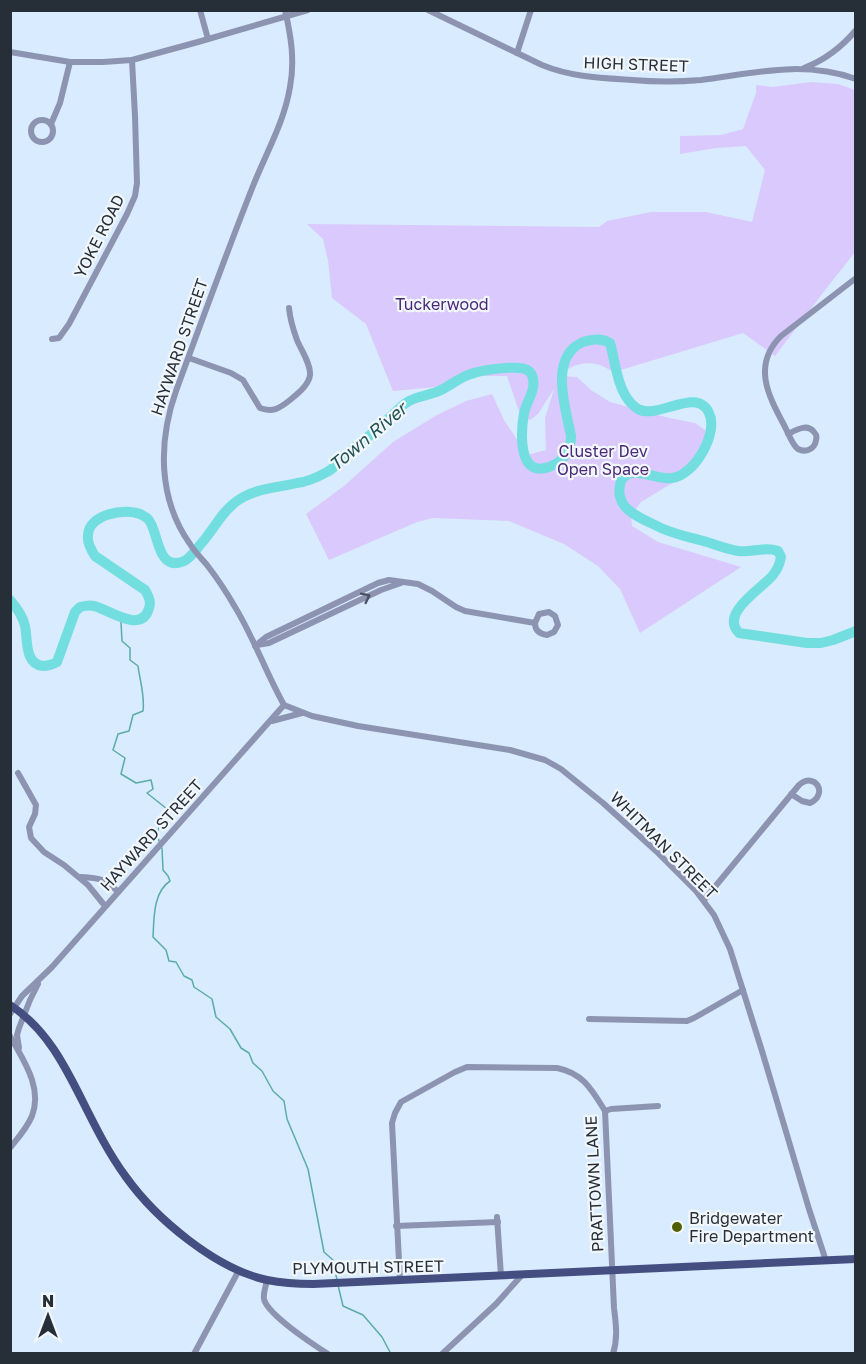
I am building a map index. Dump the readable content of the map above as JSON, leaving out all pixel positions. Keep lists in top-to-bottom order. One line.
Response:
{"streets":{"main road":["PLYMOUTH STREET"],"street":["HIGH STREET","YOKE ROAD","HAYWARD STREET","WHITMAN STREET","PRATTOWN LANE"]},"crossings":[["HAYWARD STREET","WHITMAN STREET"],["HAYWARD STREET","PLYMOUTH STREET"],["WHITMAN STREET","PLYMOUTH STREET"],["PRATTOWN LANE","PLYMOUTH STREET"]],"water":["Town River"],"parks":["Tuckerwood","Cluster Dev Open Space"],"places":["Bridgewater Fire Department"],"north":"top"}
